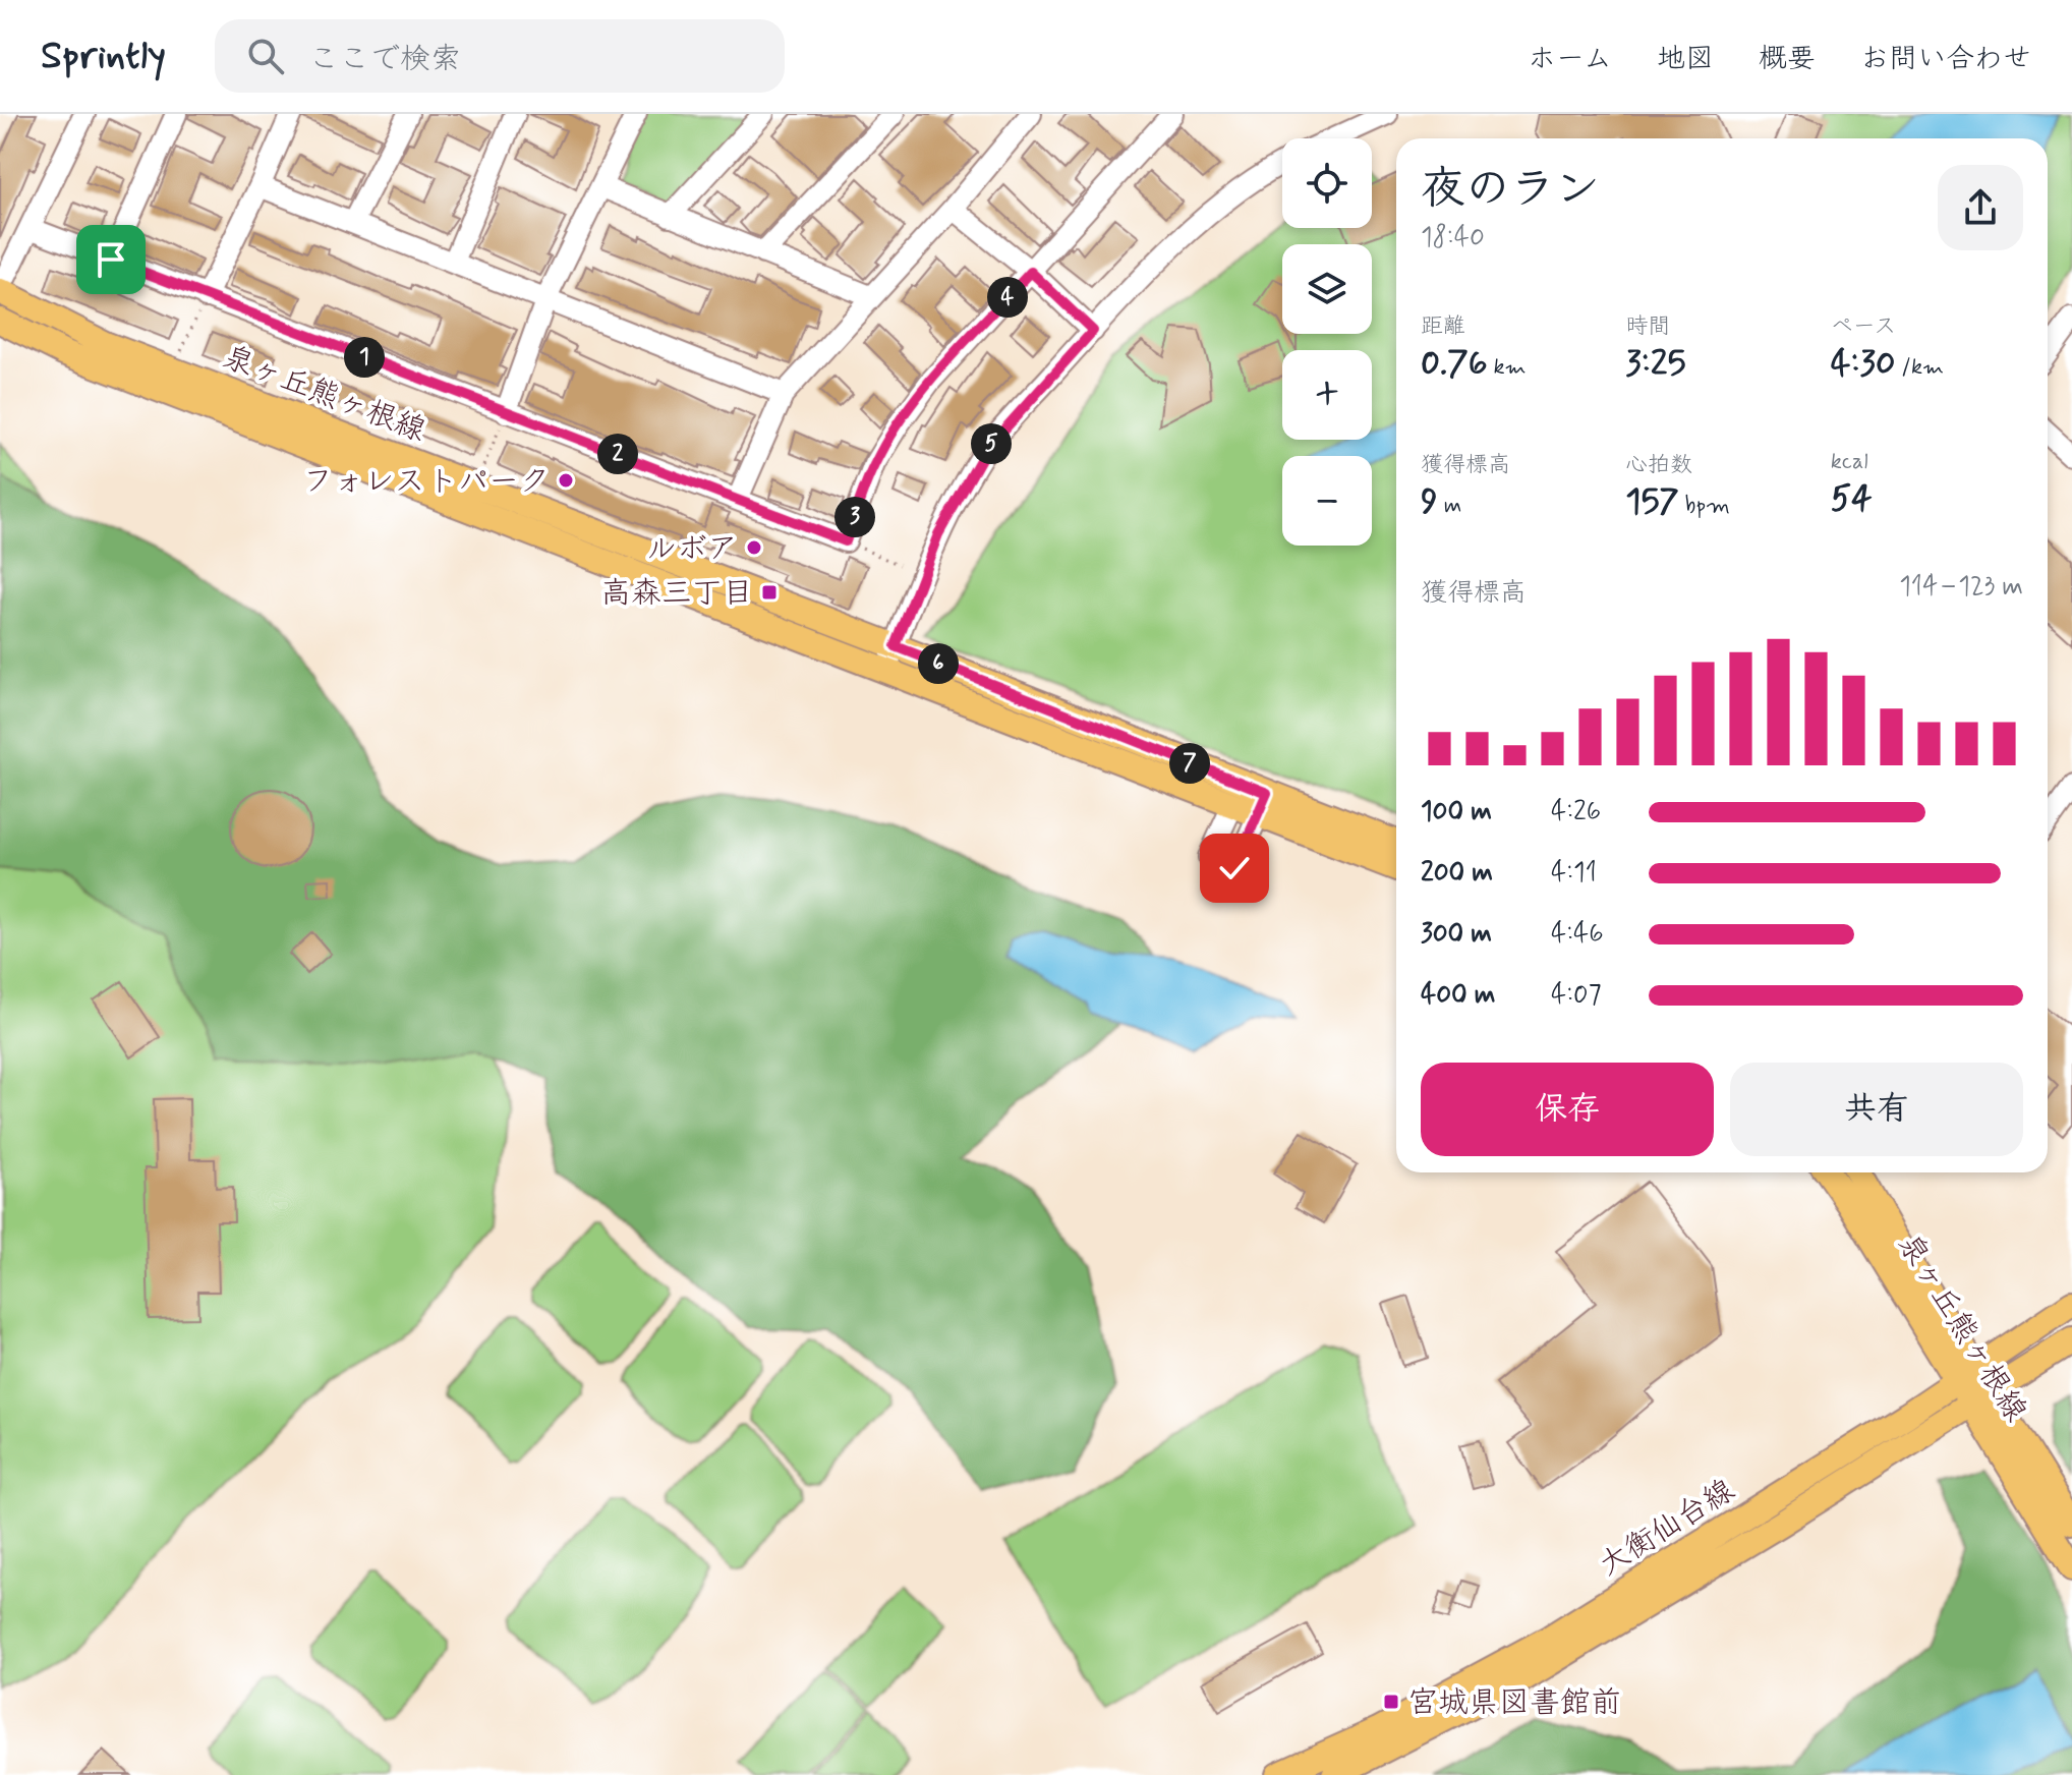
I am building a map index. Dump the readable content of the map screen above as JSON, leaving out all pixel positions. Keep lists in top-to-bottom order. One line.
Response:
{"streets":{"main road":["泉ヶ丘熊ヶ根線","大衡仙台線"]},"crossings":[["泉ヶ丘熊ヶ根線","大衡仙台線"]],"places":{"other":["フォレストパーク","ルボア"],"transit":["高森三丁目","宮城県図書館前"]},"page":{"header":"Sprintly","search":"ここで検索","nav":["ホーム","地図","概要","お問い合わせ"],"map_buttons":["+","−"],"heading":["夜のラン","18:40"],"pins":["4","1","5","2","3","6","7"],"stats":[["距離","0.76 km"],["時間","3:25"],["ペース","4:30 /km"],["獲得標高","9 m"],["心拍数","157 bpm"],["kcal","54"]],"chart":["獲得標高","114–123 m"],"list":[{"name":"100 m","note":"4:26"},{"name":"200 m","note":"4:11"},{"name":"300 m","note":"4:46"},{"name":"400 m","note":"4:07"}],"buttons":["保存","共有"]}}
